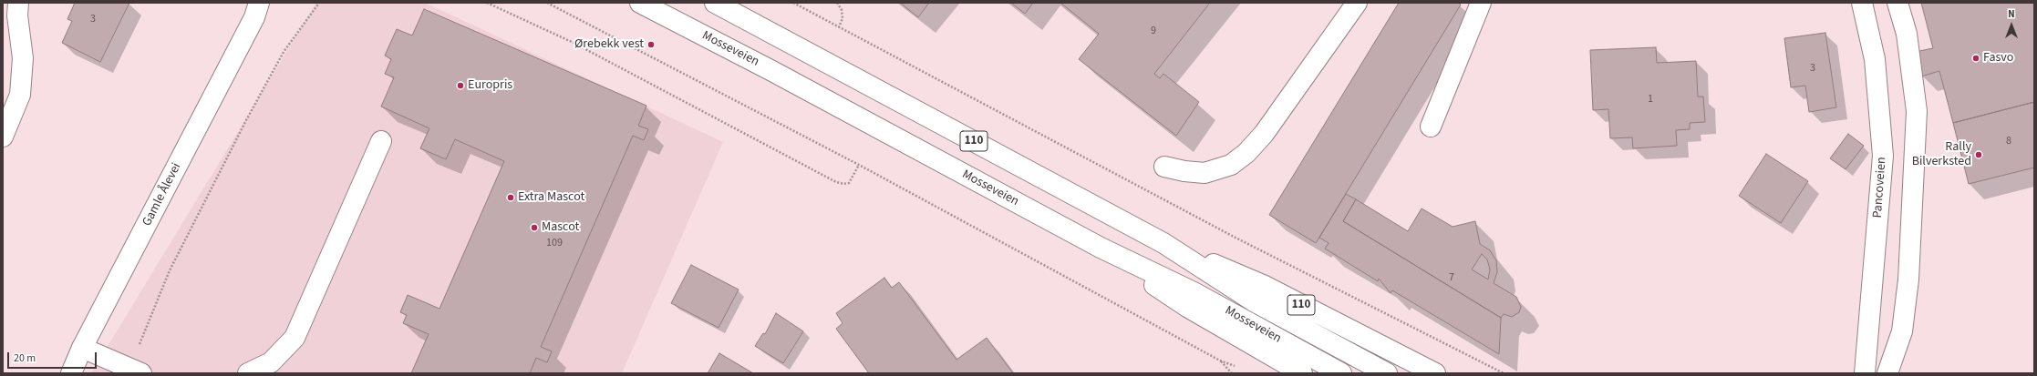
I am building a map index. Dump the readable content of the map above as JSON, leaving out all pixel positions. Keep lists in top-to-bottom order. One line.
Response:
{"streets":{"main road":["Mosseveien","110","Pancoveien","Gamle Ålevei"]},"crossings":[["Mosseveien","110"]],"places":["Ørebekk vest","Fasvo","Europris","Rally Bilverksted","Extra Mascot","Mascot"],"house_numbers":["3","9","3","1","8","109","7"],"scale_bar":"20 m","north":"top"}
